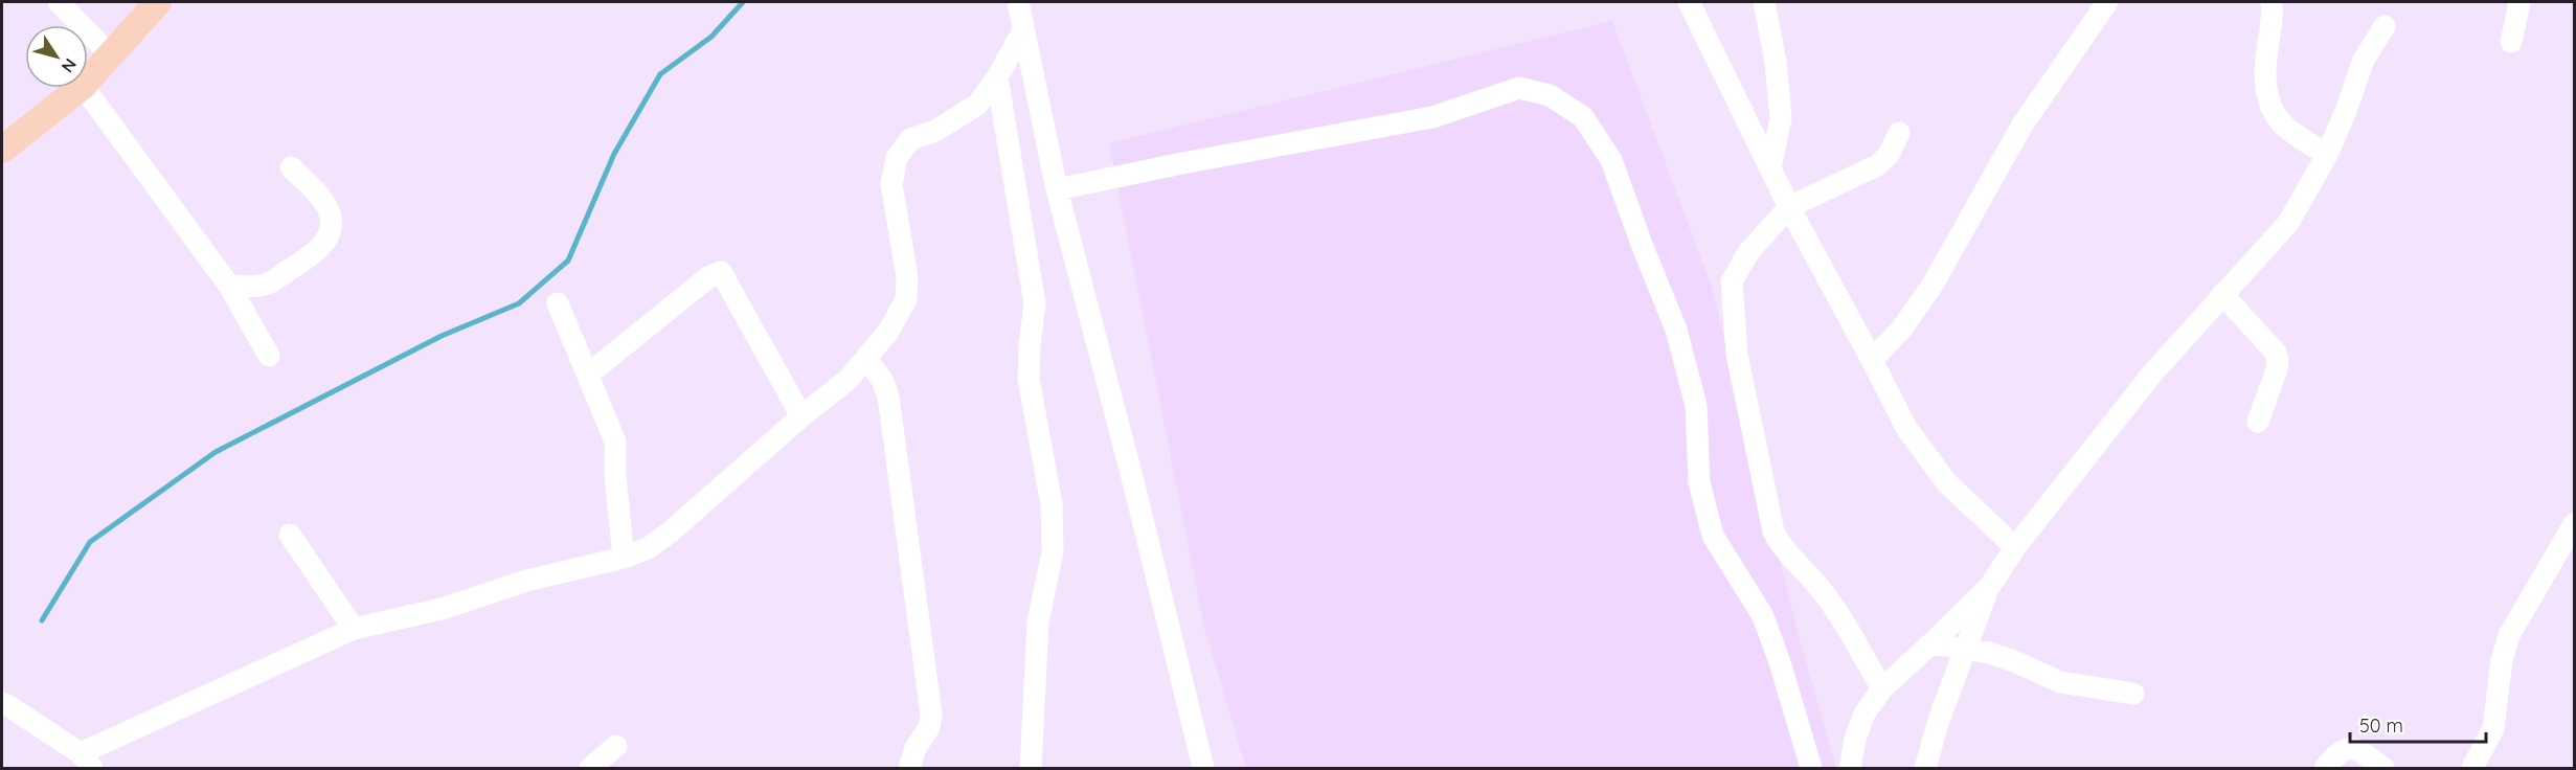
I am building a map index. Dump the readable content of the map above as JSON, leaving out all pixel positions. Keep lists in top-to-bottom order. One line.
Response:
{"scale_bar":"50 m","north":"bottom right"}
